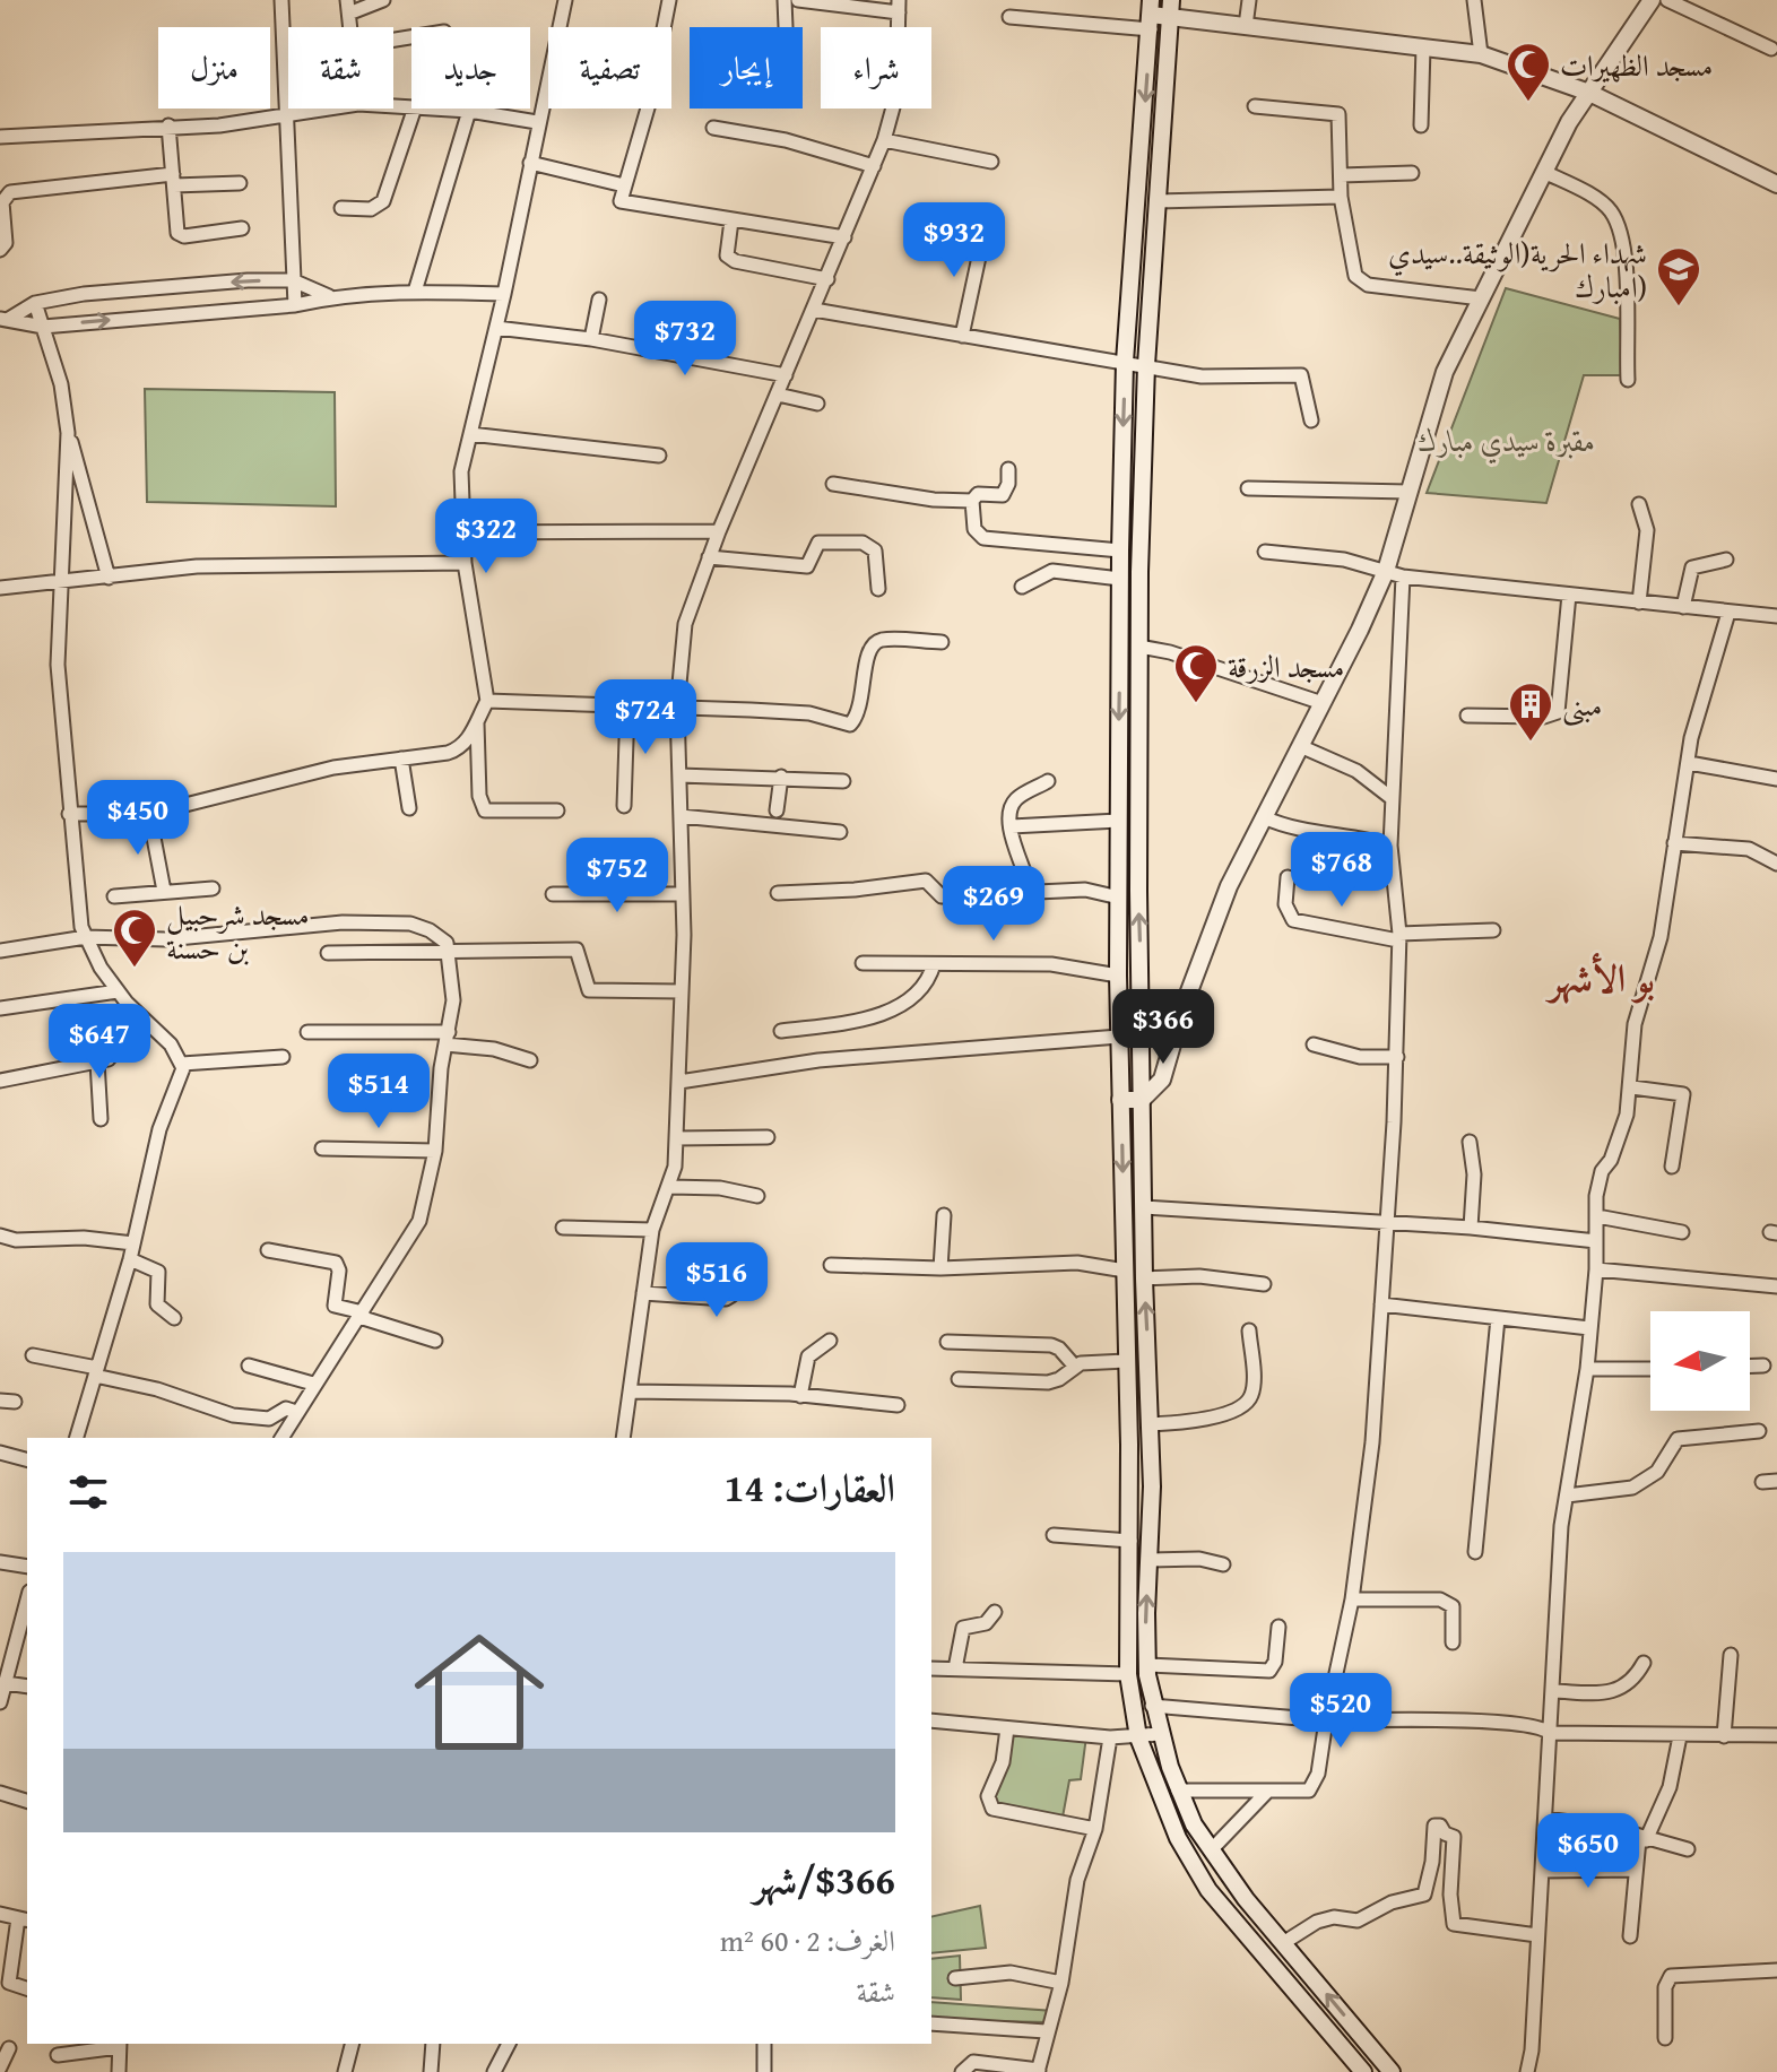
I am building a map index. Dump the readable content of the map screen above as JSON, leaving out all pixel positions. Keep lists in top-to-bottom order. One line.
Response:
{"districts":["بو الأشهر"],"parks":["مقبرة سيدي مبارك"],"places":{"mosque":["مسجد الظهيرات","مسجد الزرقة","مسجد شرحبيل بن حسنة"],"school or university":["شهداء الحرية(الوثيقة..سيدي امبارك)"],"building":["مبنى"]},"north":"left","page":{"chip":["شراء","إيجار","تصفية","جديد","شقة","منزل"],"price":["$932","$732","$322","$724","$450","$768","$752","$269","$366","$647","$514","$516","$520","$650"],"heading":"العقارات: 14","list":[{"name":"$366/شهر","note":"الغرف: 2 · 60 m² · شقة"}]}}
